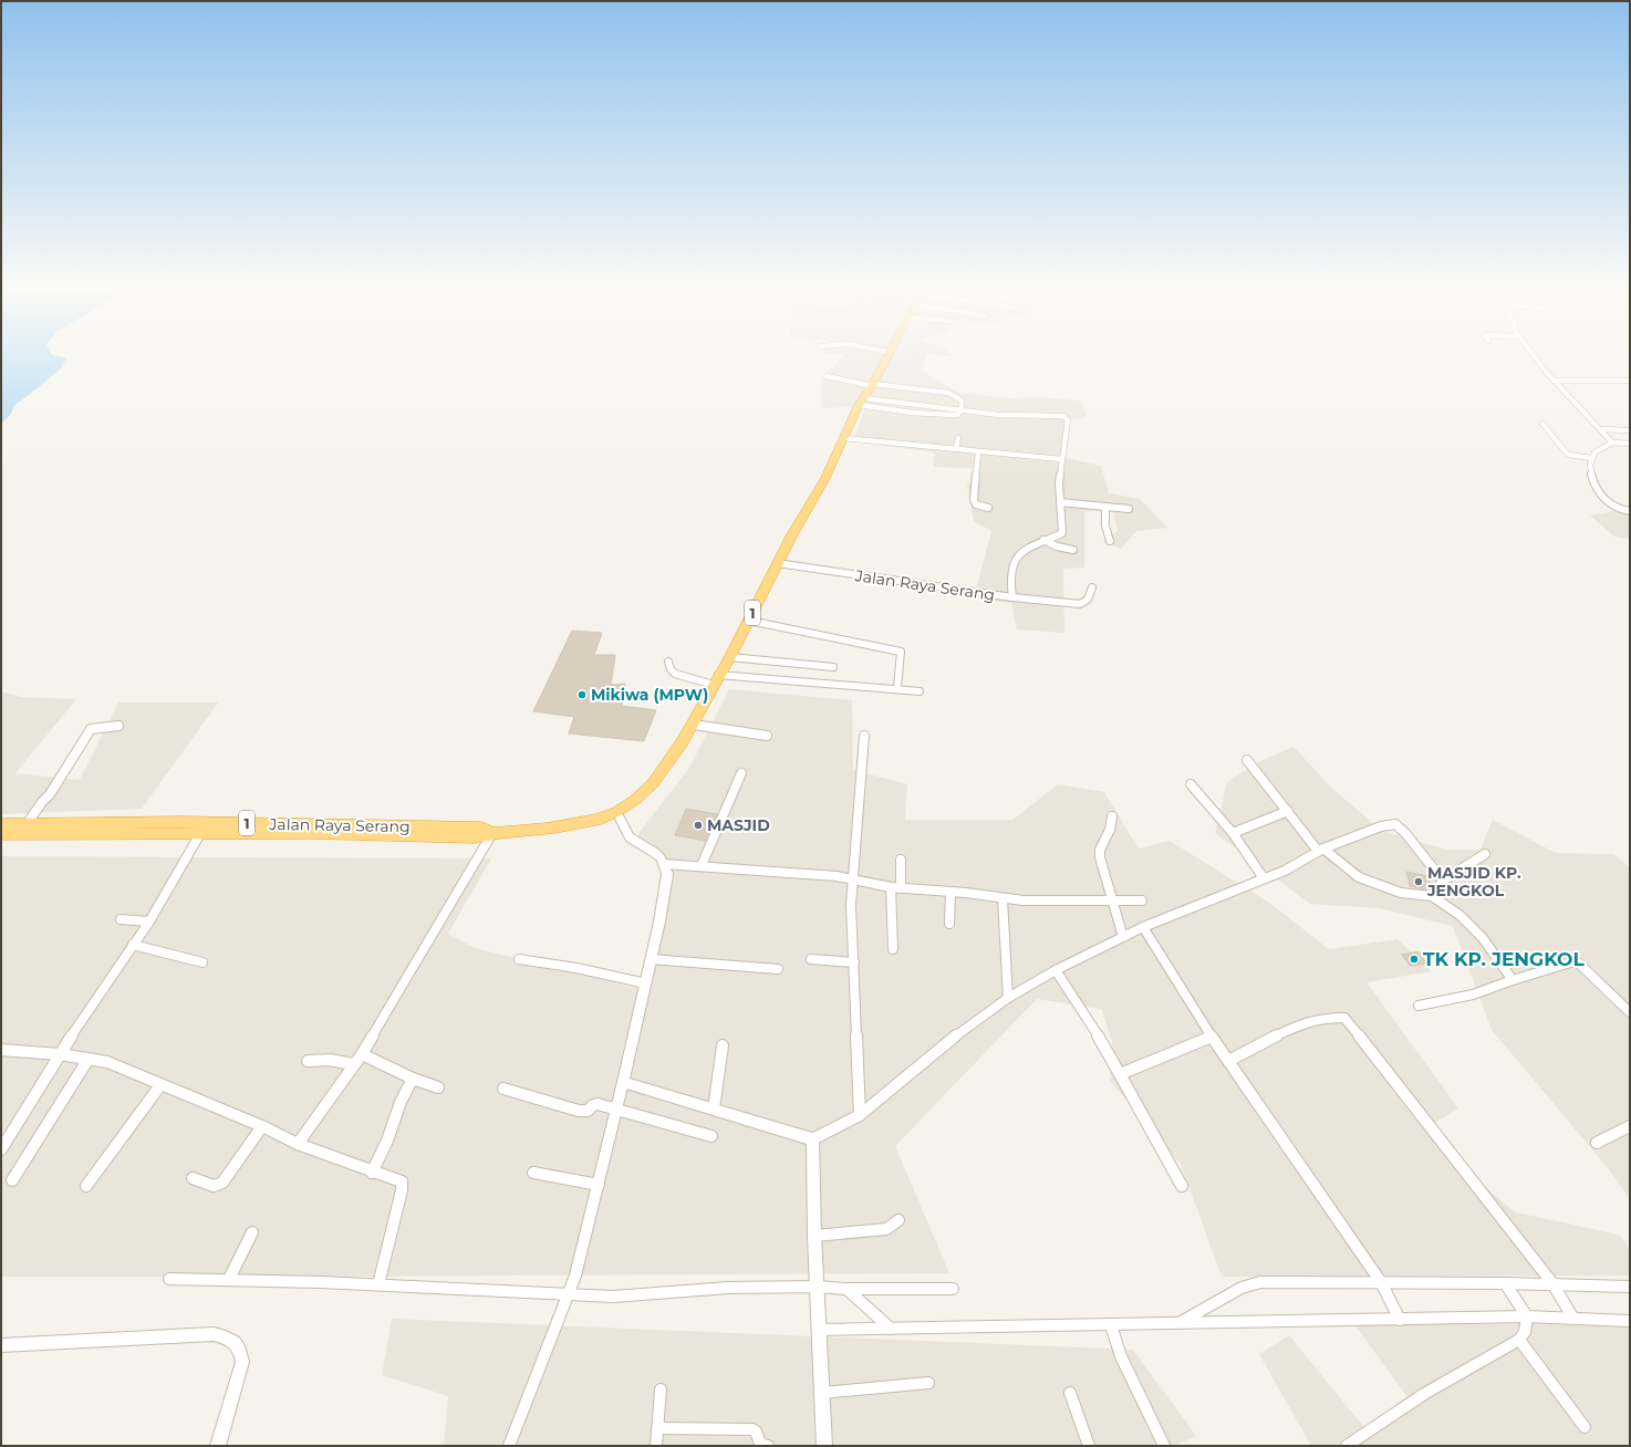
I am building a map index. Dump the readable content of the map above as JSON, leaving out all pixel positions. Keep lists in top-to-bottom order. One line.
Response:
{"streets":{"highway":["Jalan Raya Serang","1"]},"places":["Mikiwa (MPW)","MASJID","MASJID KP. JENGKOL","TK KP. JENGKOL"]}
